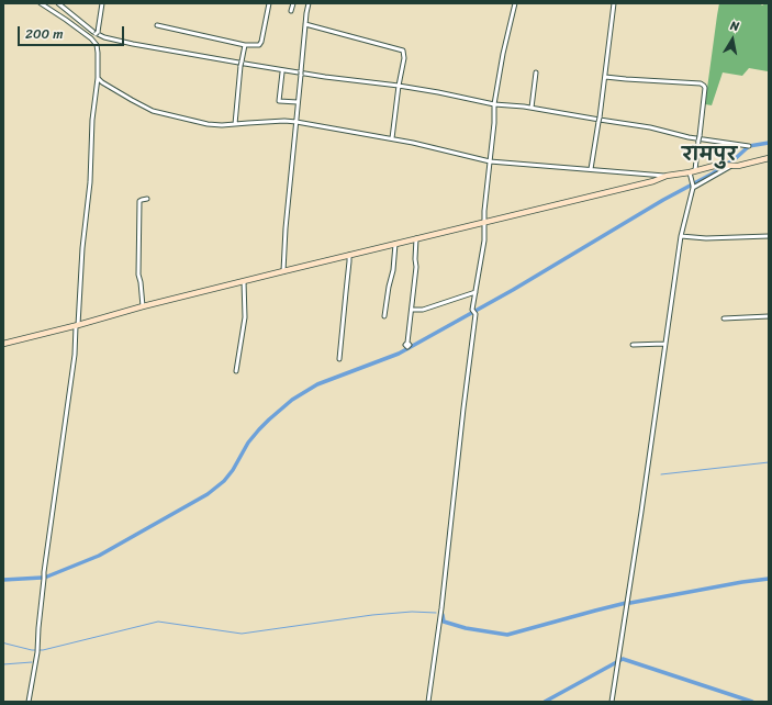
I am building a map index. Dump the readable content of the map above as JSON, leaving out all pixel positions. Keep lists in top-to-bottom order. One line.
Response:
{"districts":["रामपुर"],"scale_bar":"200 m","north":"top"}
